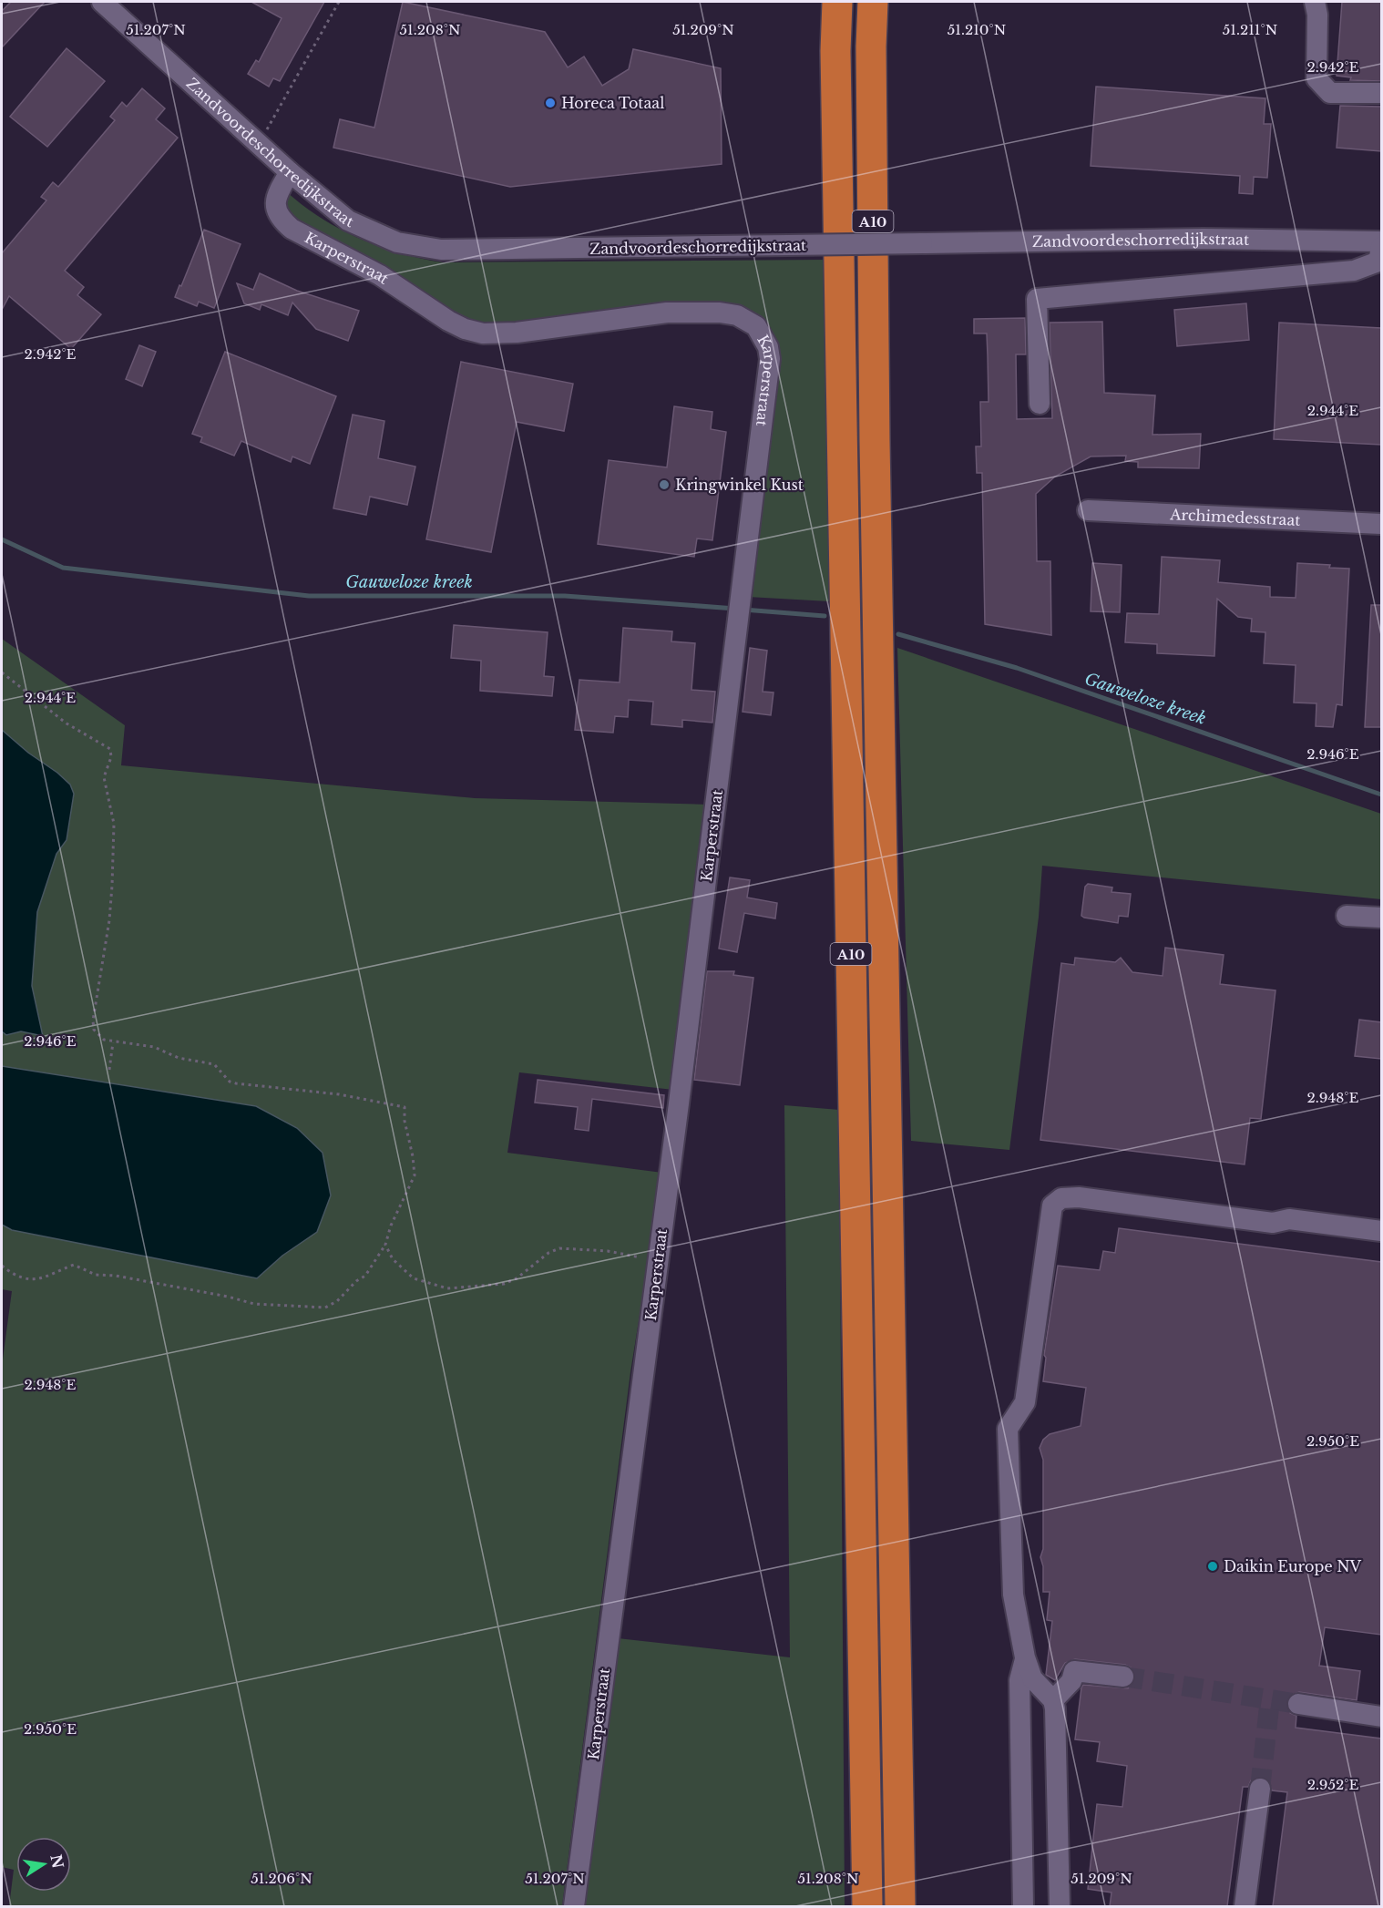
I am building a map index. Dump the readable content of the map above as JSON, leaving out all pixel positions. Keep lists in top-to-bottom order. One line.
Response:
{"streets":{"highway":["A10"],"street":["Zandvoordeschorredijkstraat","Karperstraat","Archimedesstraat"]},"crossings":[["Zandvoordeschorredijkstraat","Karperstraat"]],"water":["Gauweloze kreek"],"places":["Horeca Totaal","Kringwinkel Kust","Daikin Europe NV"],"north":"right","coordinates":["51.207°N","51.208°N","51.209°N","51.210°N","51.211°N","2.942°E","2.944°E","2.946°E","2.948°E","2.950°E","2.952°E","51.206°N"]}
